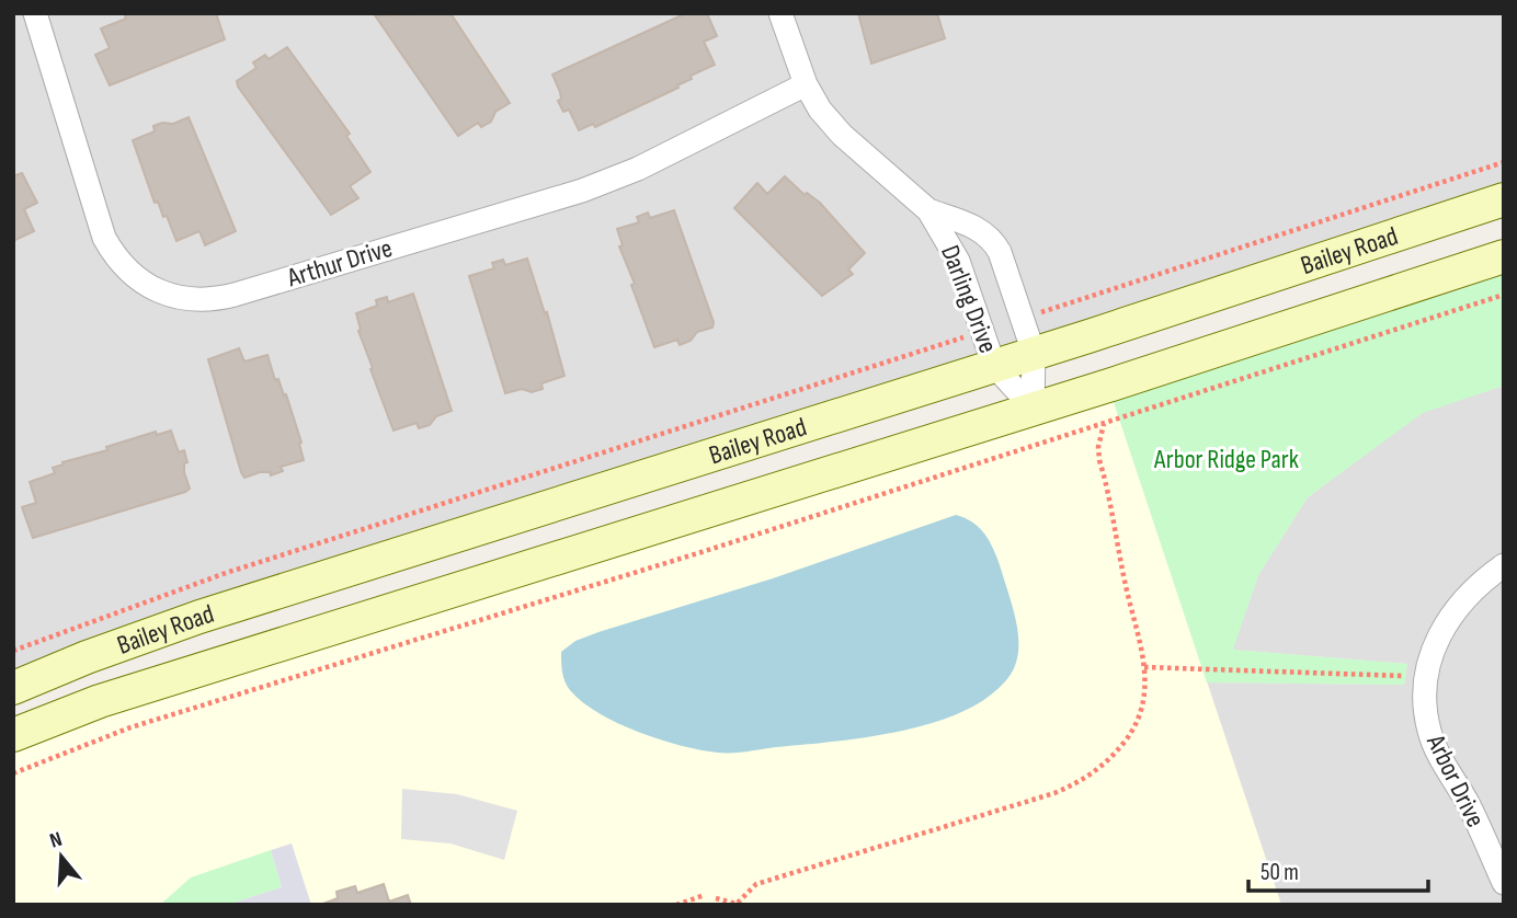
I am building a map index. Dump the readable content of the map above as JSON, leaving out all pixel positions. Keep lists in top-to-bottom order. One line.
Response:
{"streets":{"main road":["Bailey Road"],"street":["Arthur Drive","Darling Drive","Arbor Drive"]},"crossings":[["Bailey Road","Darling Drive"],["Arthur Drive","Darling Drive"]],"parks":["Arbor Ridge Park"],"scale_bar":"50 m","north":"top"}
